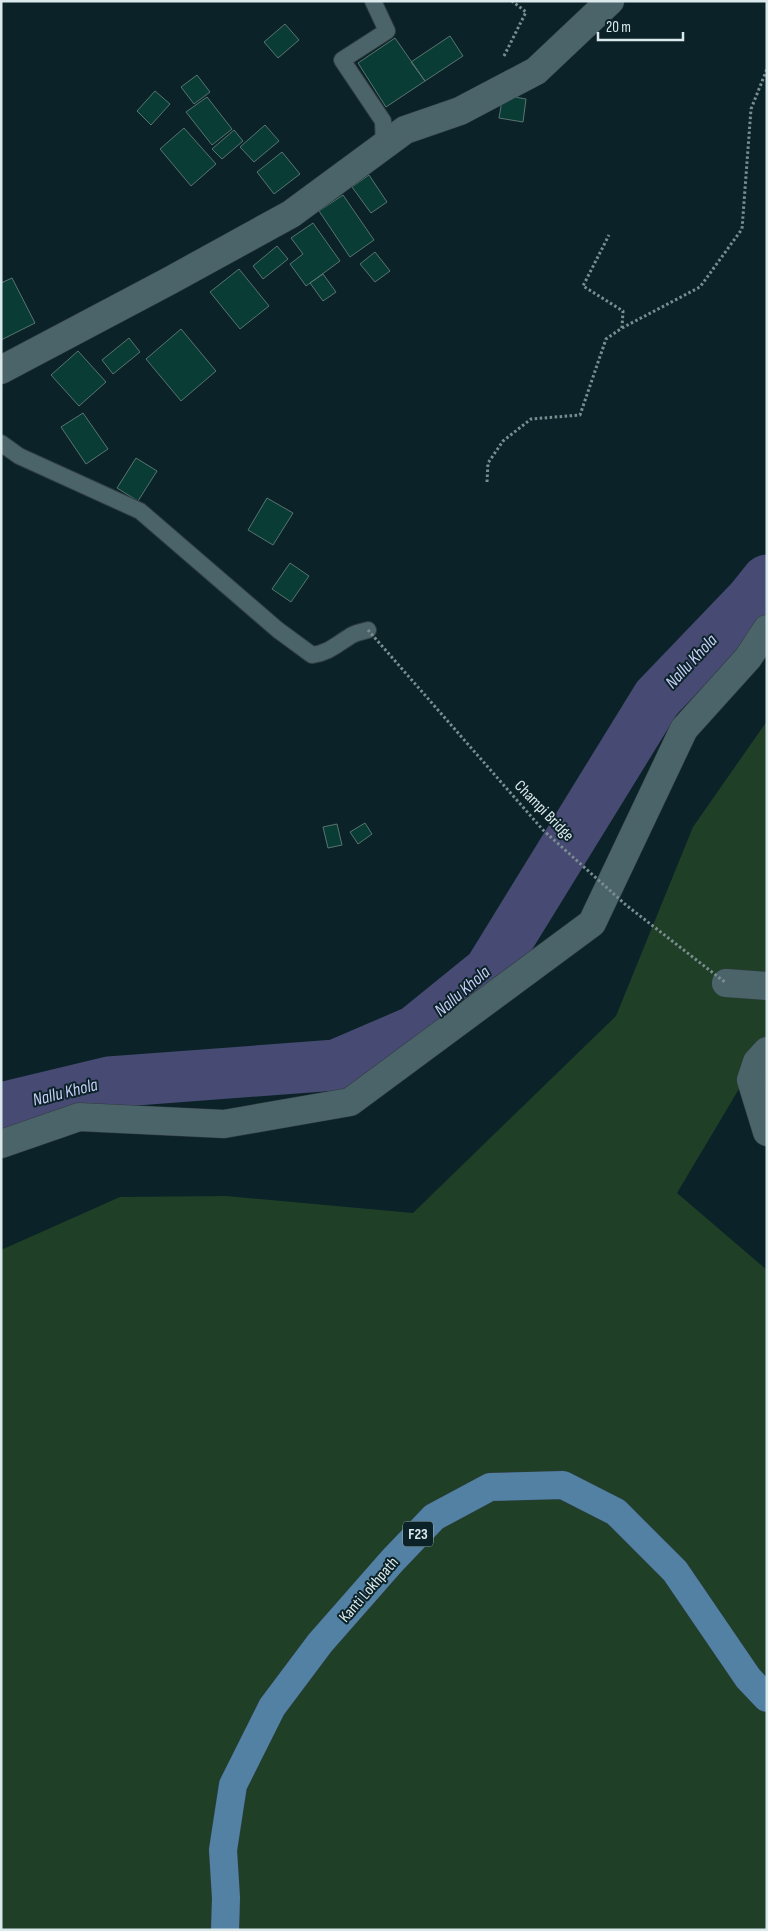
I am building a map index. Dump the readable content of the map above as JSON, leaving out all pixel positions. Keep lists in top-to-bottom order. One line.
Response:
{"streets":{"main road":["F23","Kanti Lokhpath"],"path":["Champi Bridge"]},"water":["Nallu Khola"],"scale_bar":"20 m"}
